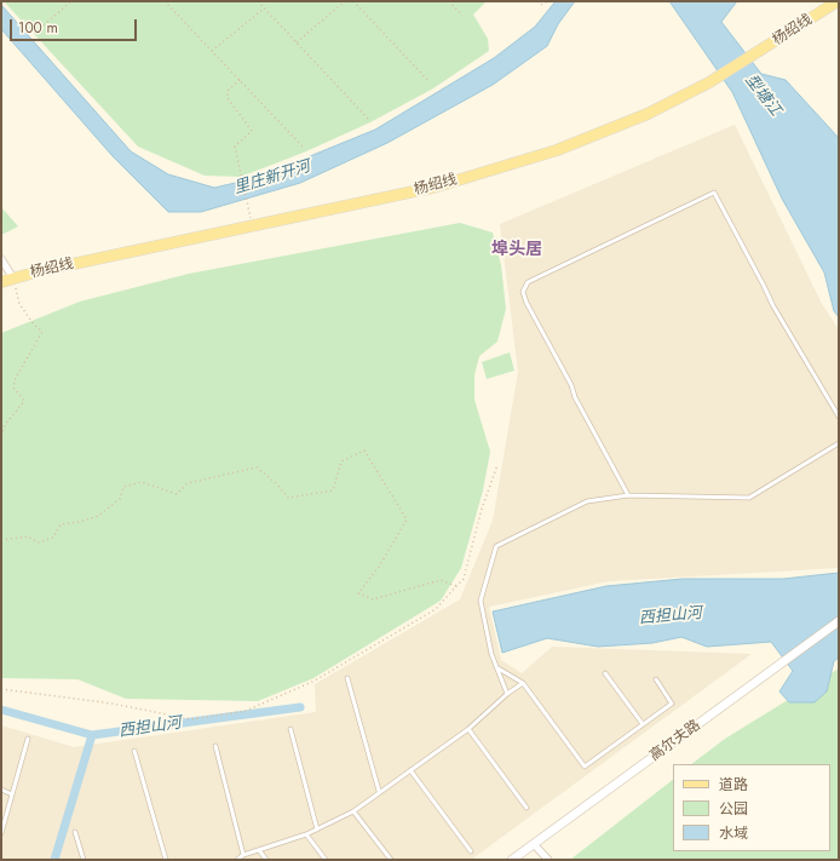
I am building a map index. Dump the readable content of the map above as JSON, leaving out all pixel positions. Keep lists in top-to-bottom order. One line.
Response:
{"streets":{"main road":["杨绍线"],"street":["高尔夫路"]},"districts":["埠头居"],"water":["型塘江","里庄新开河","西担山河"],"legend":["道路","公园","水域"],"scale_bar":"100 m"}
